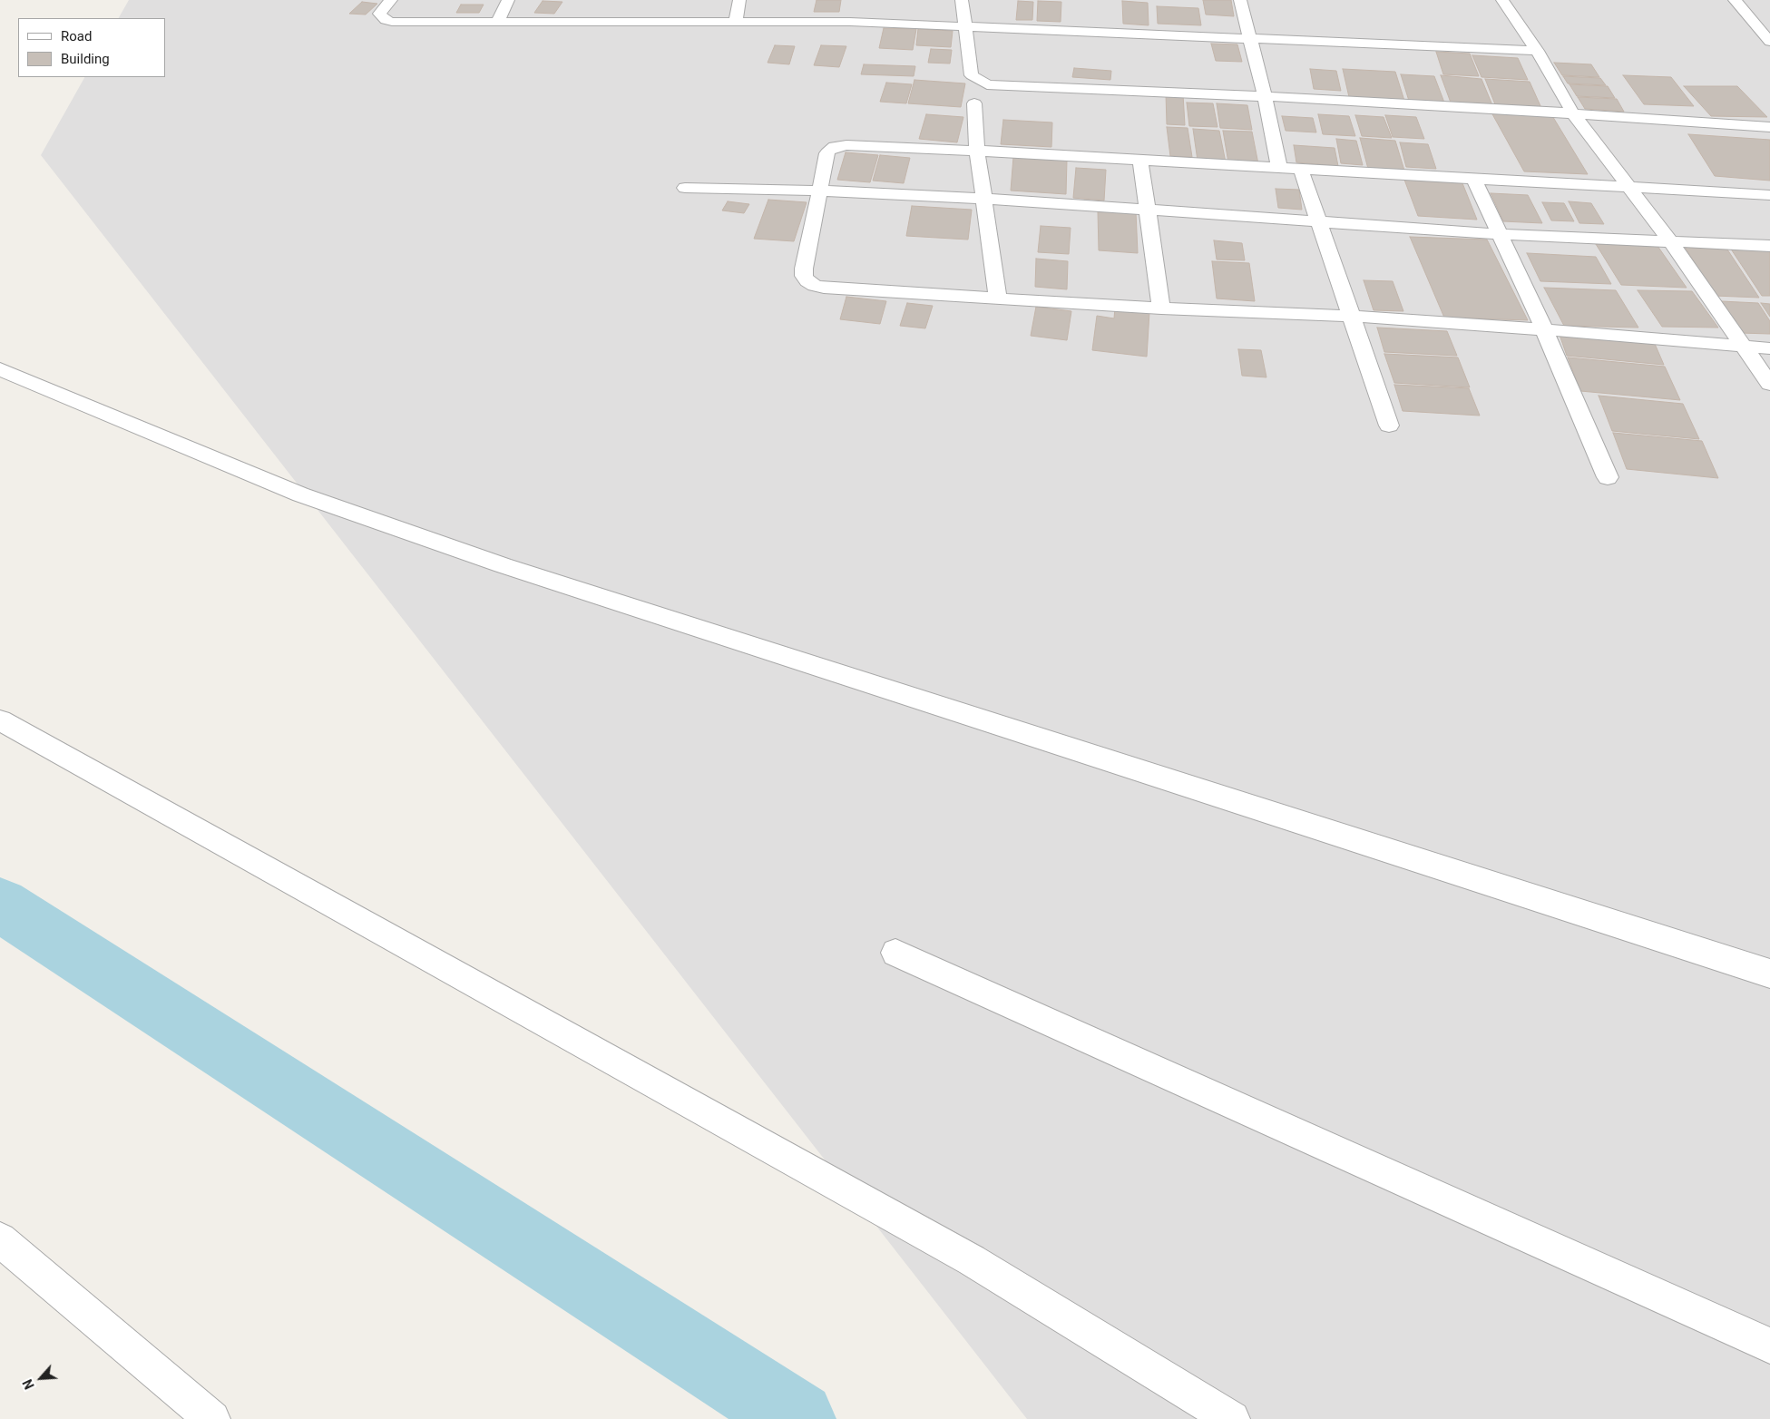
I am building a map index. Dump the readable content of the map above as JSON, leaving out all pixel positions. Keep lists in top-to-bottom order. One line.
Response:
{"legend":["Road","Building"],"north":"bottom left"}
